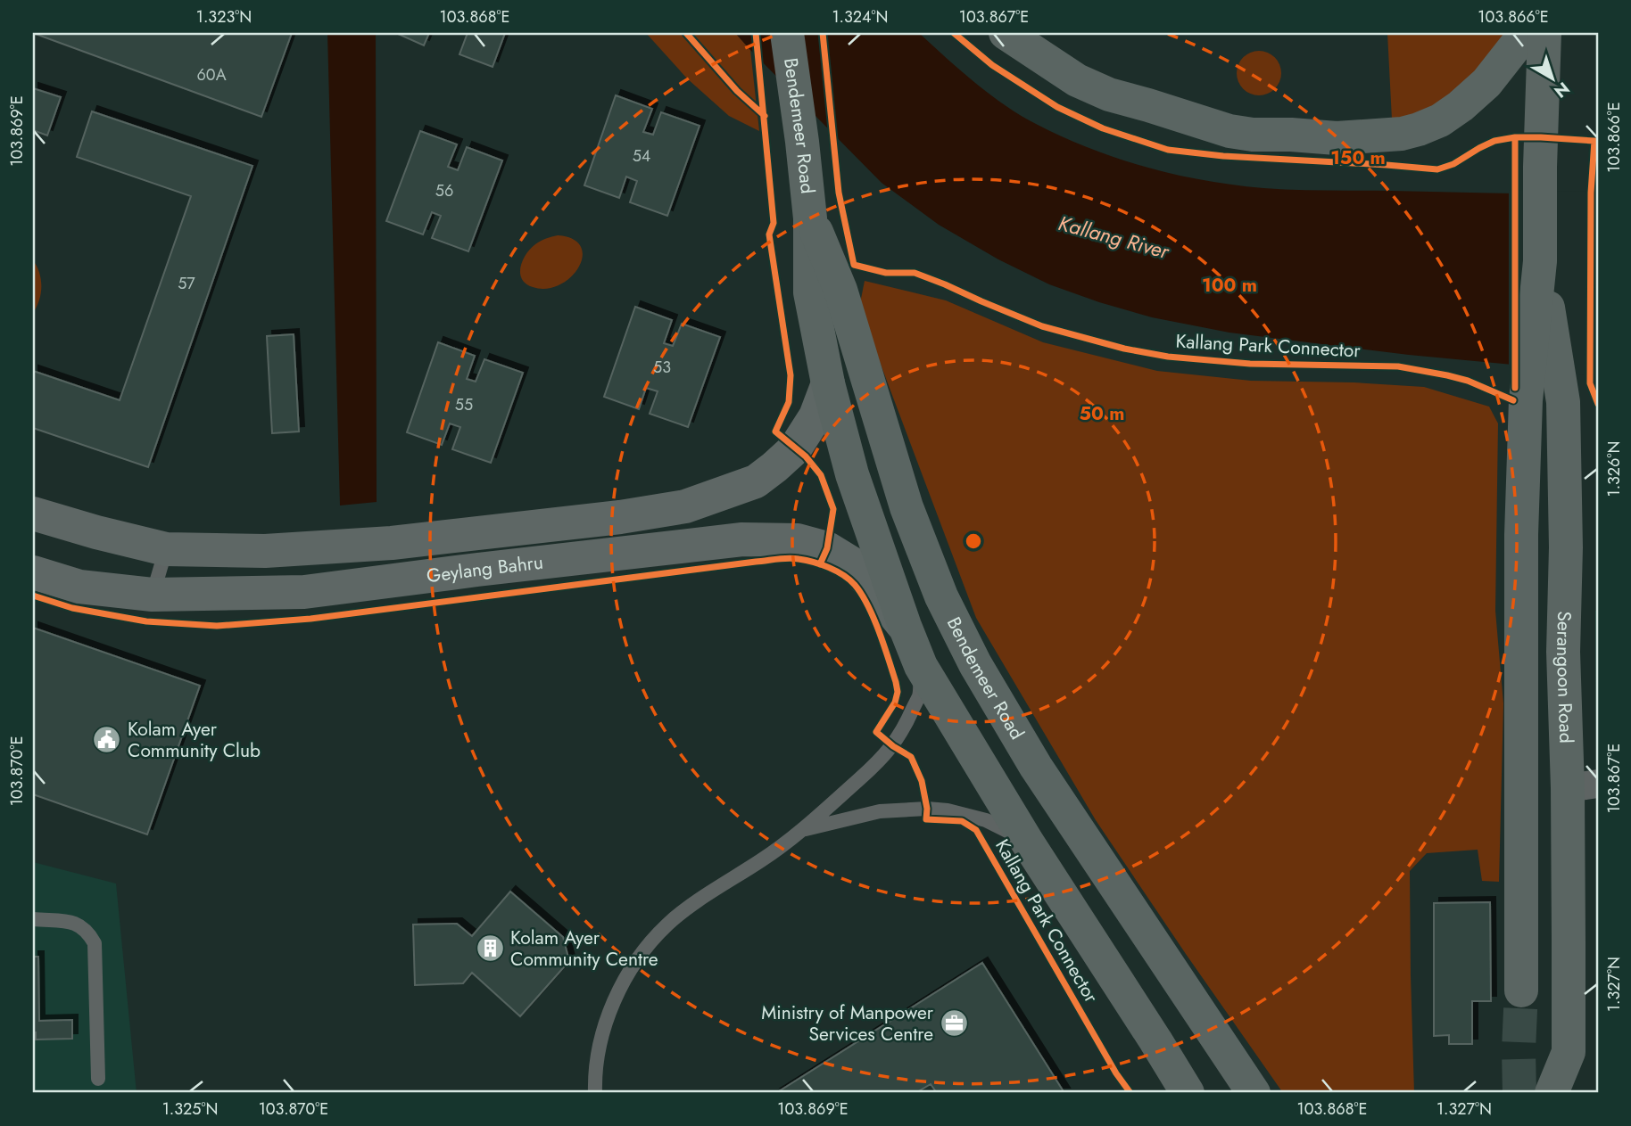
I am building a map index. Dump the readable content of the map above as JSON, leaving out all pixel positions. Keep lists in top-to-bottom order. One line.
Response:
{"streets":{"main road":["Bendemeer Road","Geylang Bahru","Serangoon Road"],"cycle path":["Kallang Park Connector"]},"crossings":[["Bendemeer Road","Geylang Bahru"]],"water":["Kallang River"],"places":{"public building":["Kolam Ayer Community Club"],"building":["Kolam Ayer Community Centre"],"office":["Ministry of Manpower Services Centre"]},"house_numbers":["60A","54","56","57","53","55"],"north":"bottom right","coordinates":["1.323°N","103.868°E","1.324°N","103.867°E","103.866°E","103.869°E","1.326°N","103.870°E","1.327°N","1.325°N"],"rings":["150 m","100 m","50 m"]}
